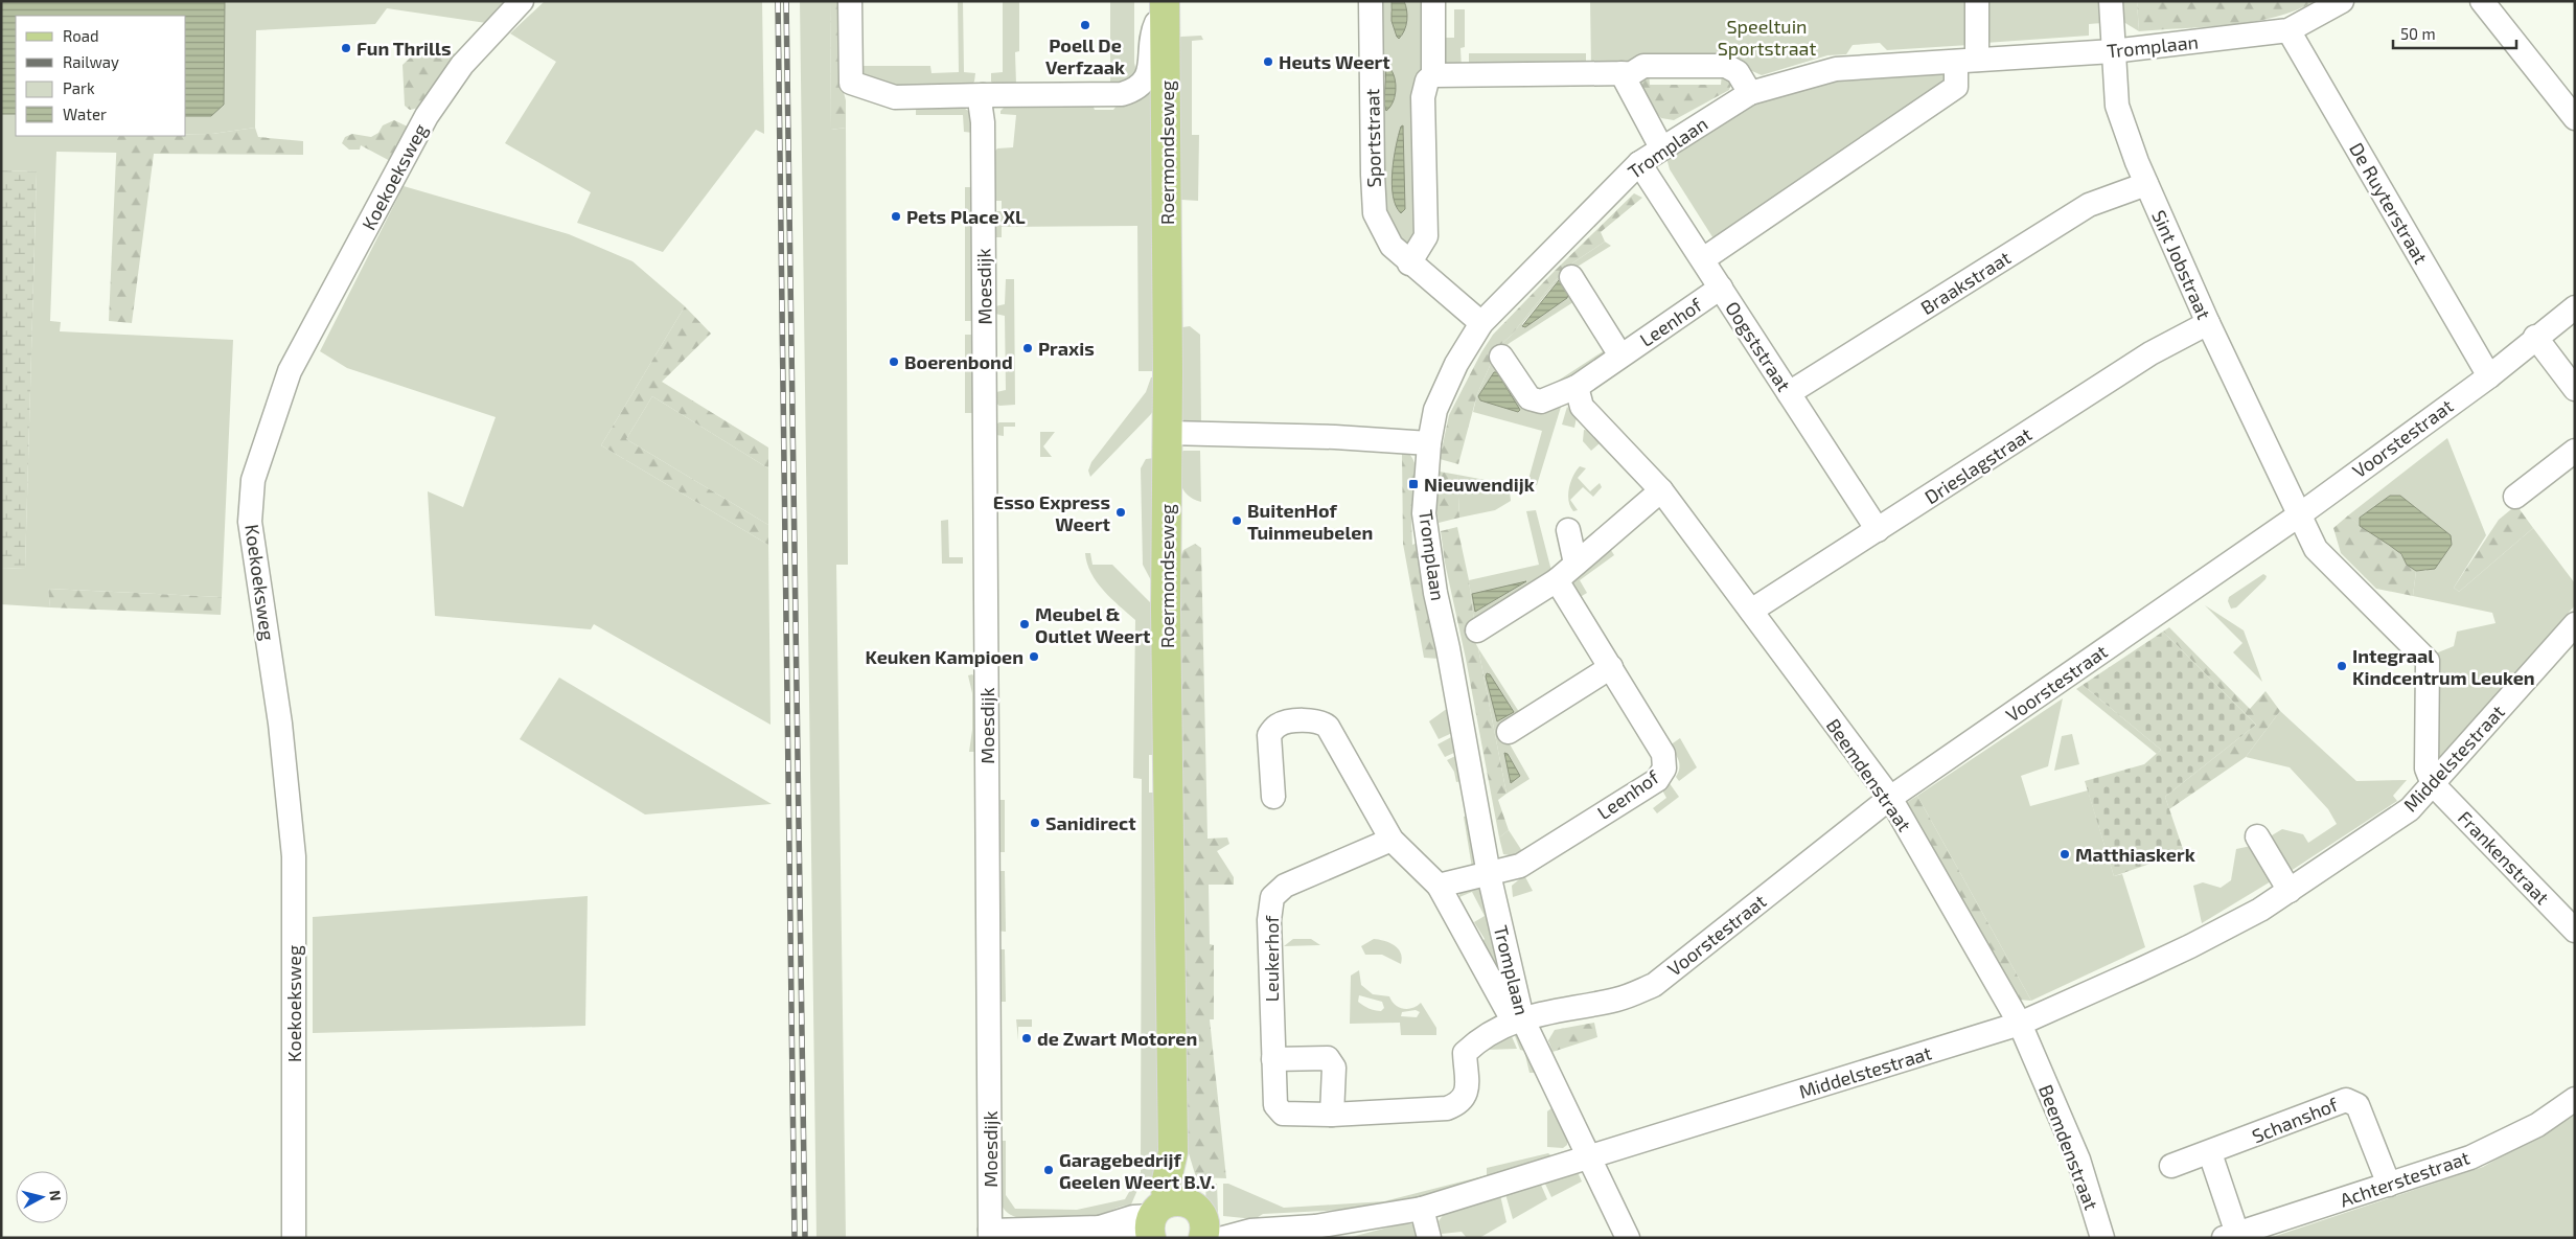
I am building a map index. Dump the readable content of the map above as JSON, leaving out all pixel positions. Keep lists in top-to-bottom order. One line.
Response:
{"streets":{"main road":["Roermondseweg"],"street":["Tromplaan","Sportstraat","Koekoeksweg","De Ruyterstraat","Sint Jobstraat","Braakstraat","Moesdijk","Leenhof","Oogststraat","Voorstestraat","Drieslagstraat","Middelstestraat","Beemdenstraat","Frankenstraat","Leukerhof","Schanshof","Achterstestraat"]},"crossings":[["Tromplaan","Sportstraat"],["Tromplaan","De Ruyterstraat"],["Tromplaan","Sint Jobstraat"],["Tromplaan","Leenhof"],["Tromplaan","Oogststraat"],["Tromplaan","Voorstestraat"],["Tromplaan","Middelstestraat"],["Tromplaan","Leukerhof"],["Roermondseweg","Moesdijk"],["De Ruyterstraat","Voorstestraat"],["Sint Jobstraat","Braakstraat"],["Sint Jobstraat","Voorstestraat"],["Sint Jobstraat","Drieslagstraat"],["Sint Jobstraat","Middelstestraat"],["Sint Jobstraat","Frankenstraat"],["Braakstraat","Oogststraat"],["Leenhof","Oogststraat"],["Leenhof","Beemdenstraat"],["Oogststraat","Drieslagstraat"],["Voorstestraat","Beemdenstraat"],["Voorstestraat","Leukerhof"],["Drieslagstraat","Beemdenstraat"],["Middelstestraat","Beemdenstraat"],["Middelstestraat","Frankenstraat"],["Schanshof","Achterstestraat"]],"parks":["Speeltuin Sportstraat"],"places":{"other":["Poell De Verfzaak","Fun Thrills","Heuts Weert","Pets Place XL","Praxis","Boerenbond","Esso Express Weert","BuitenHof Tuinmeubelen","Meubel & Outlet Weert","Keuken Kampioen","Integraal Kindcentrum Leuken","Sanidirect","Matthiaskerk","de Zwart Motoren","Garagebedrijf Geelen Weert B.V."],"transit":["Nieuwendijk"]},"legend":["Road","Railway","Park","Water"],"scale_bar":"50 m","north":"right"}
